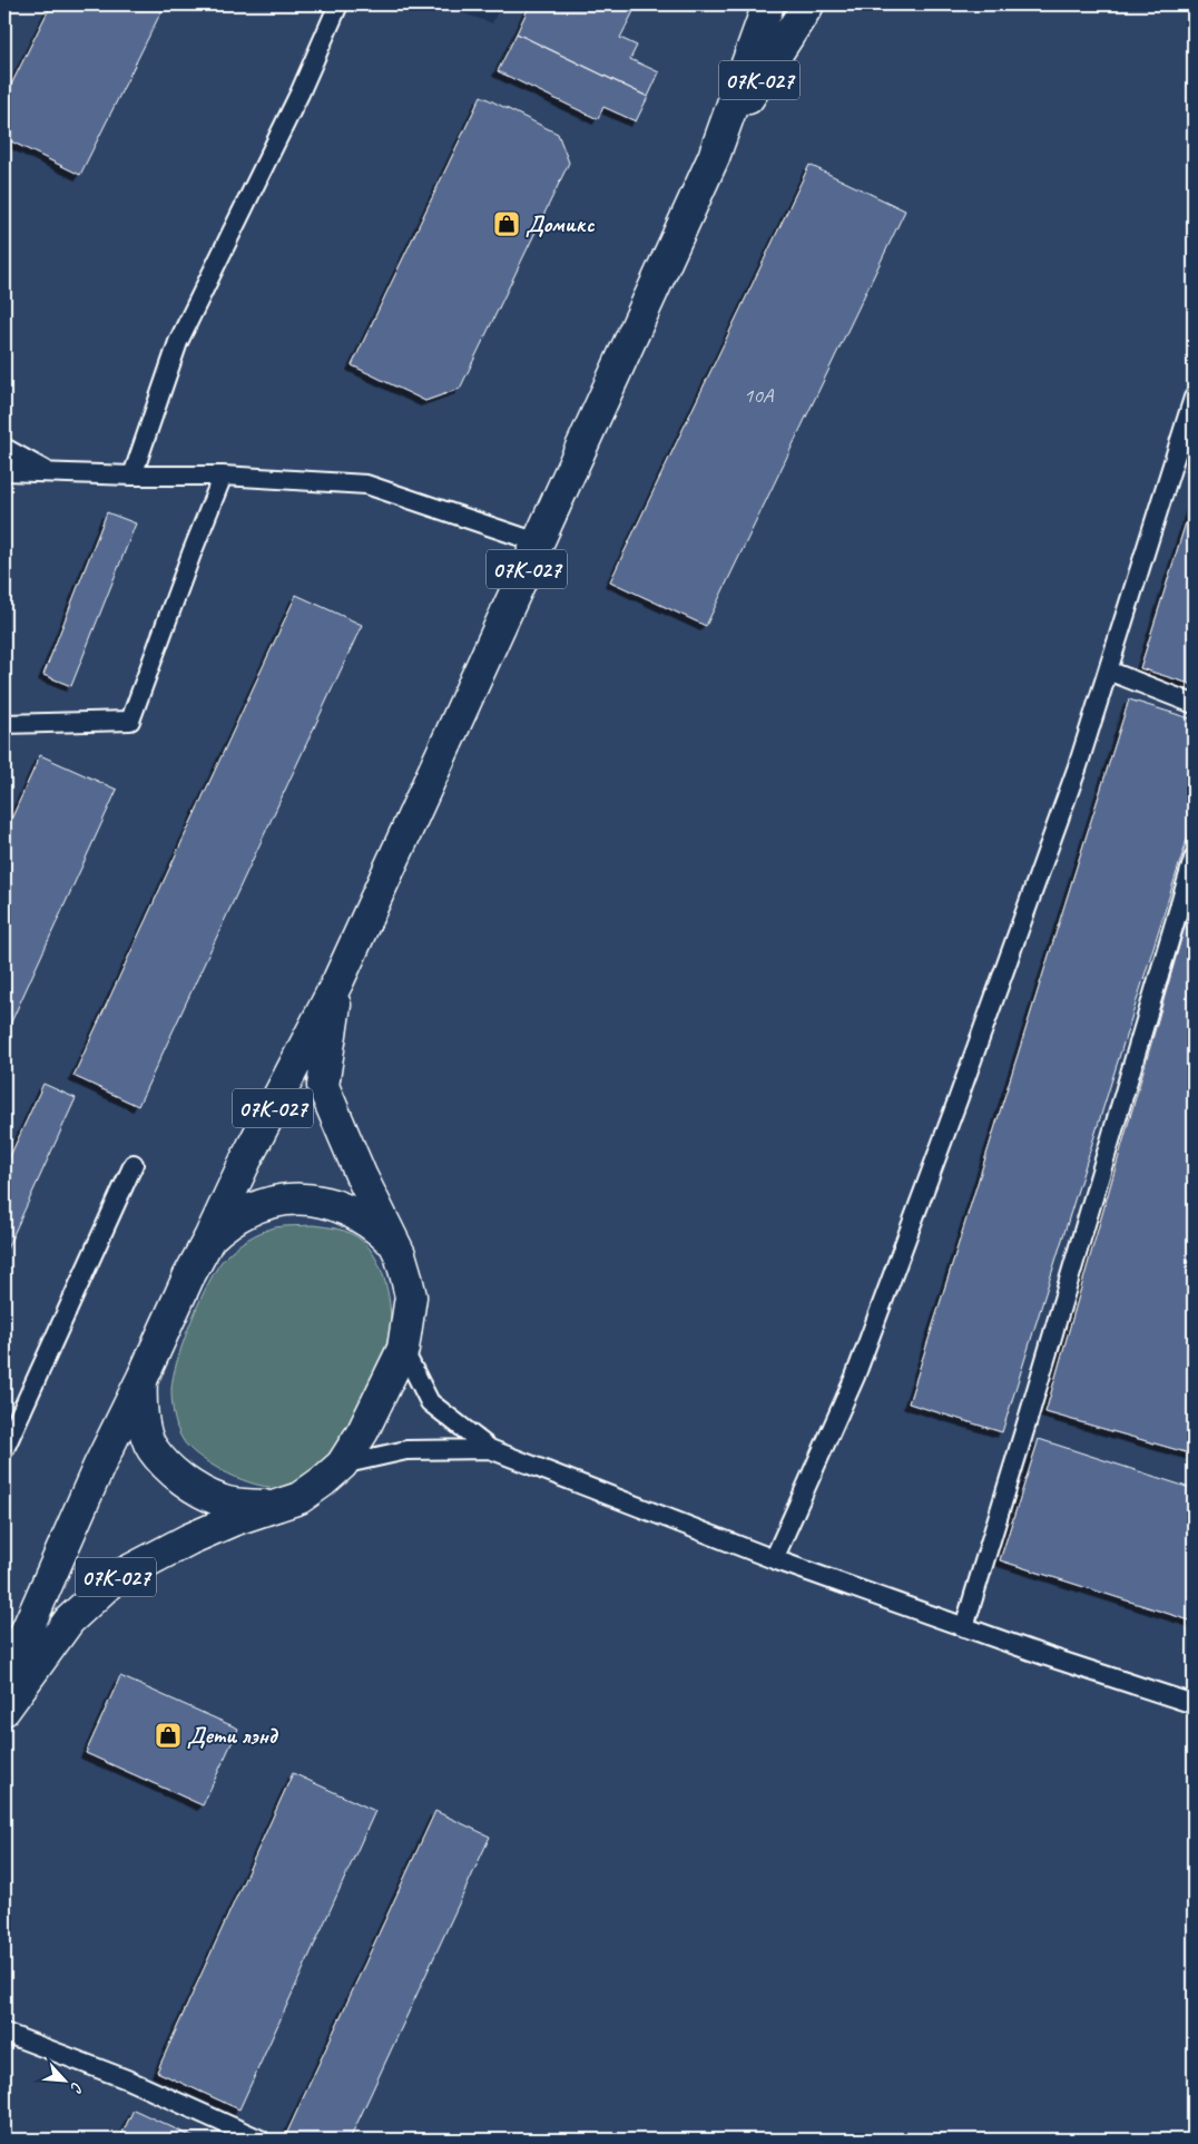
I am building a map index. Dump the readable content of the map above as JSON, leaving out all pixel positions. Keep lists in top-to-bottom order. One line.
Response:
{"streets":{"main road":["07К-027"]},"places":{"shop":["Домикс","Дети лэнд"]},"house_numbers":["10А"],"north":"bottom right"}
